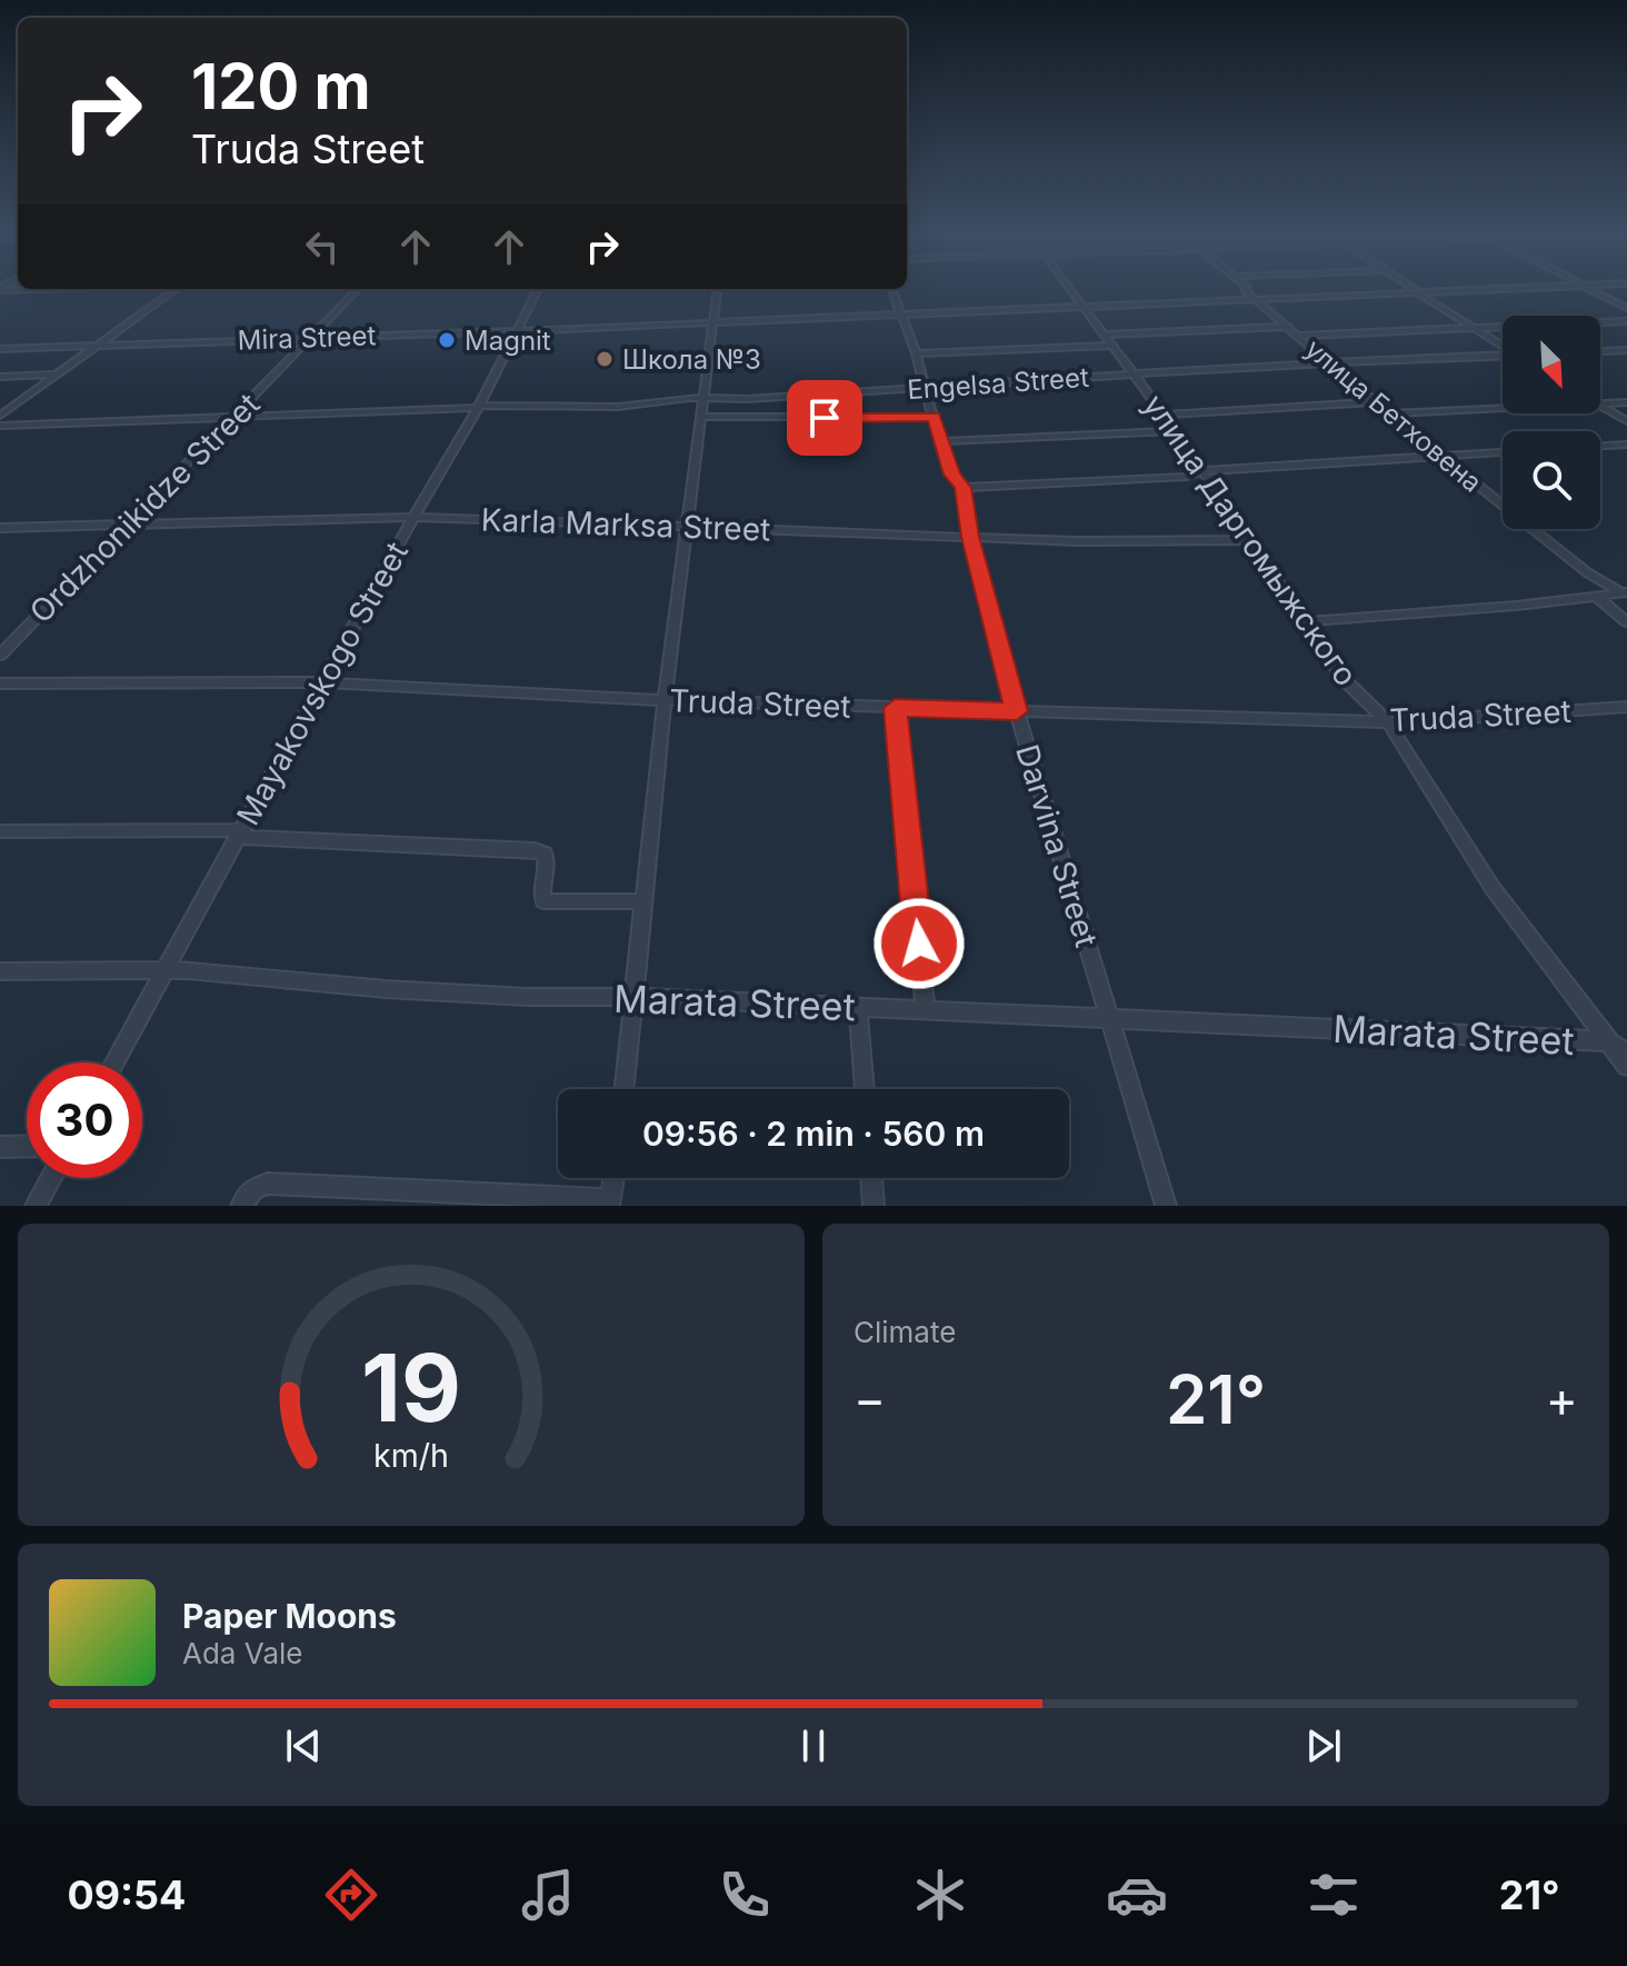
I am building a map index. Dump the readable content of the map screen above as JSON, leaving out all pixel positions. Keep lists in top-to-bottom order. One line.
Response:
{"streets":{"street":["Mira Street","Engelsa Street","улица Бетховена","Ordzhonikidze Street","Karla Marksa Street","улица Даргомыжского","Mayakovskogo Street","Truda Street","Darvina Street","Marata Street"]},"crossings":[["Mira Street","улица Бетховена"],["Mira Street","Ordzhonikidze Street"],["Mira Street","улица Даргомыжского"],["Mira Street","Mayakovskogo Street"],["Mira Street","Darvina Street"],["Engelsa Street","улица Бетховена"],["Engelsa Street","Ordzhonikidze Street"],["Engelsa Street","улица Даргомыжского"],["Engelsa Street","Mayakovskogo Street"],["Engelsa Street","Darvina Street"],["Ordzhonikidze Street","Karla Marksa Street"],["Karla Marksa Street","улица Даргомыжского"],["Karla Marksa Street","Mayakovskogo Street"],["Karla Marksa Street","Darvina Street"],["улица Даргомыжского","Truda Street"],["улица Даргомыжского","Marata Street"],["Mayakovskogo Street","Truda Street"],["Mayakovskogo Street","Marata Street"],["Truda Street","Darvina Street"],["Darvina Street","Marata Street"]],"places":["Magnit","Школа №3"],"north":"bottom right","page":{"turn":["120 m","Truda Street"],"limit":"30","trip":"09:56 · 2 min · 560 m","tile":"Climate","heat":["−","21°","+"],"song":["Paper Moons","Ada Vale"],"tabs":["09:54","21°"],"gauge":["19","km/h"]}}
